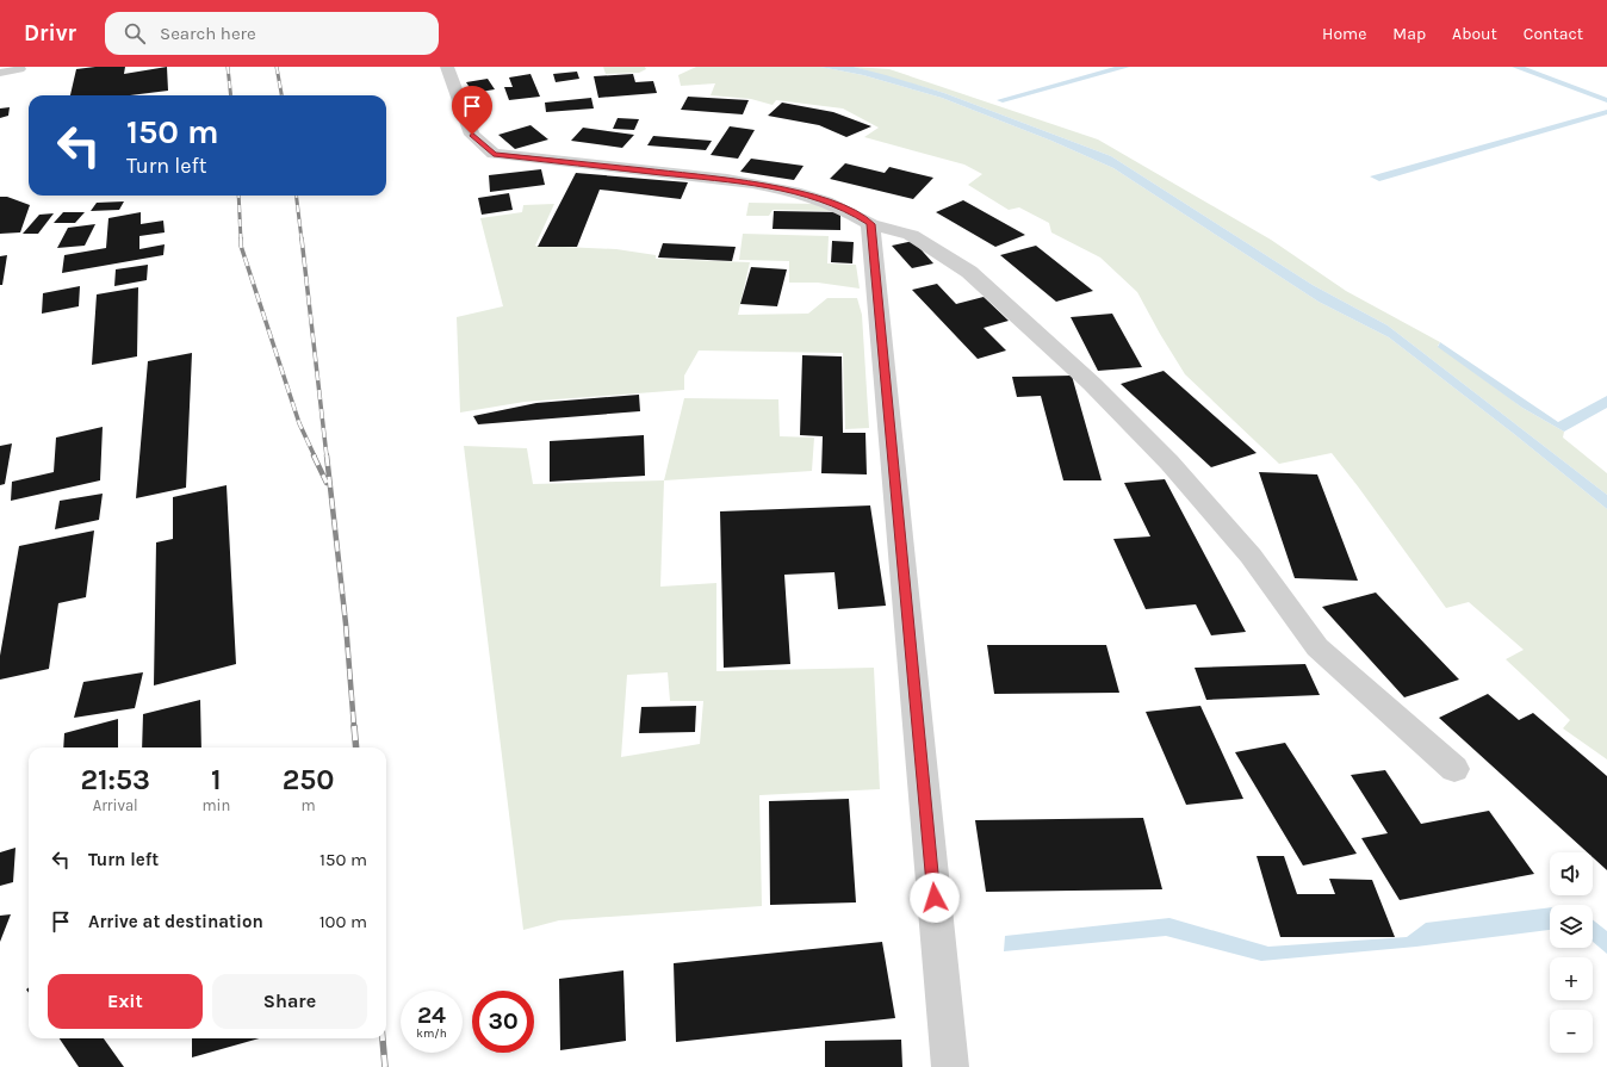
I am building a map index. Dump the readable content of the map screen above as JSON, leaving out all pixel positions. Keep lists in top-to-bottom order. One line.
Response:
{"page":{"header":"Drivr","search":"Search here","nav":["Home","Map","About","Contact"],"turn":["150 m","Turn left"],"eta":["21:53","Arrival","1","min","250","m"],"list":[{"name":"Turn left","value":"150 m"},{"name":"Arrive at destination","value":"100 m"}],"map_buttons":["+","−"],"buttons":["Exit","Share"],"speed":"24 km/h","limit":"30"}}
